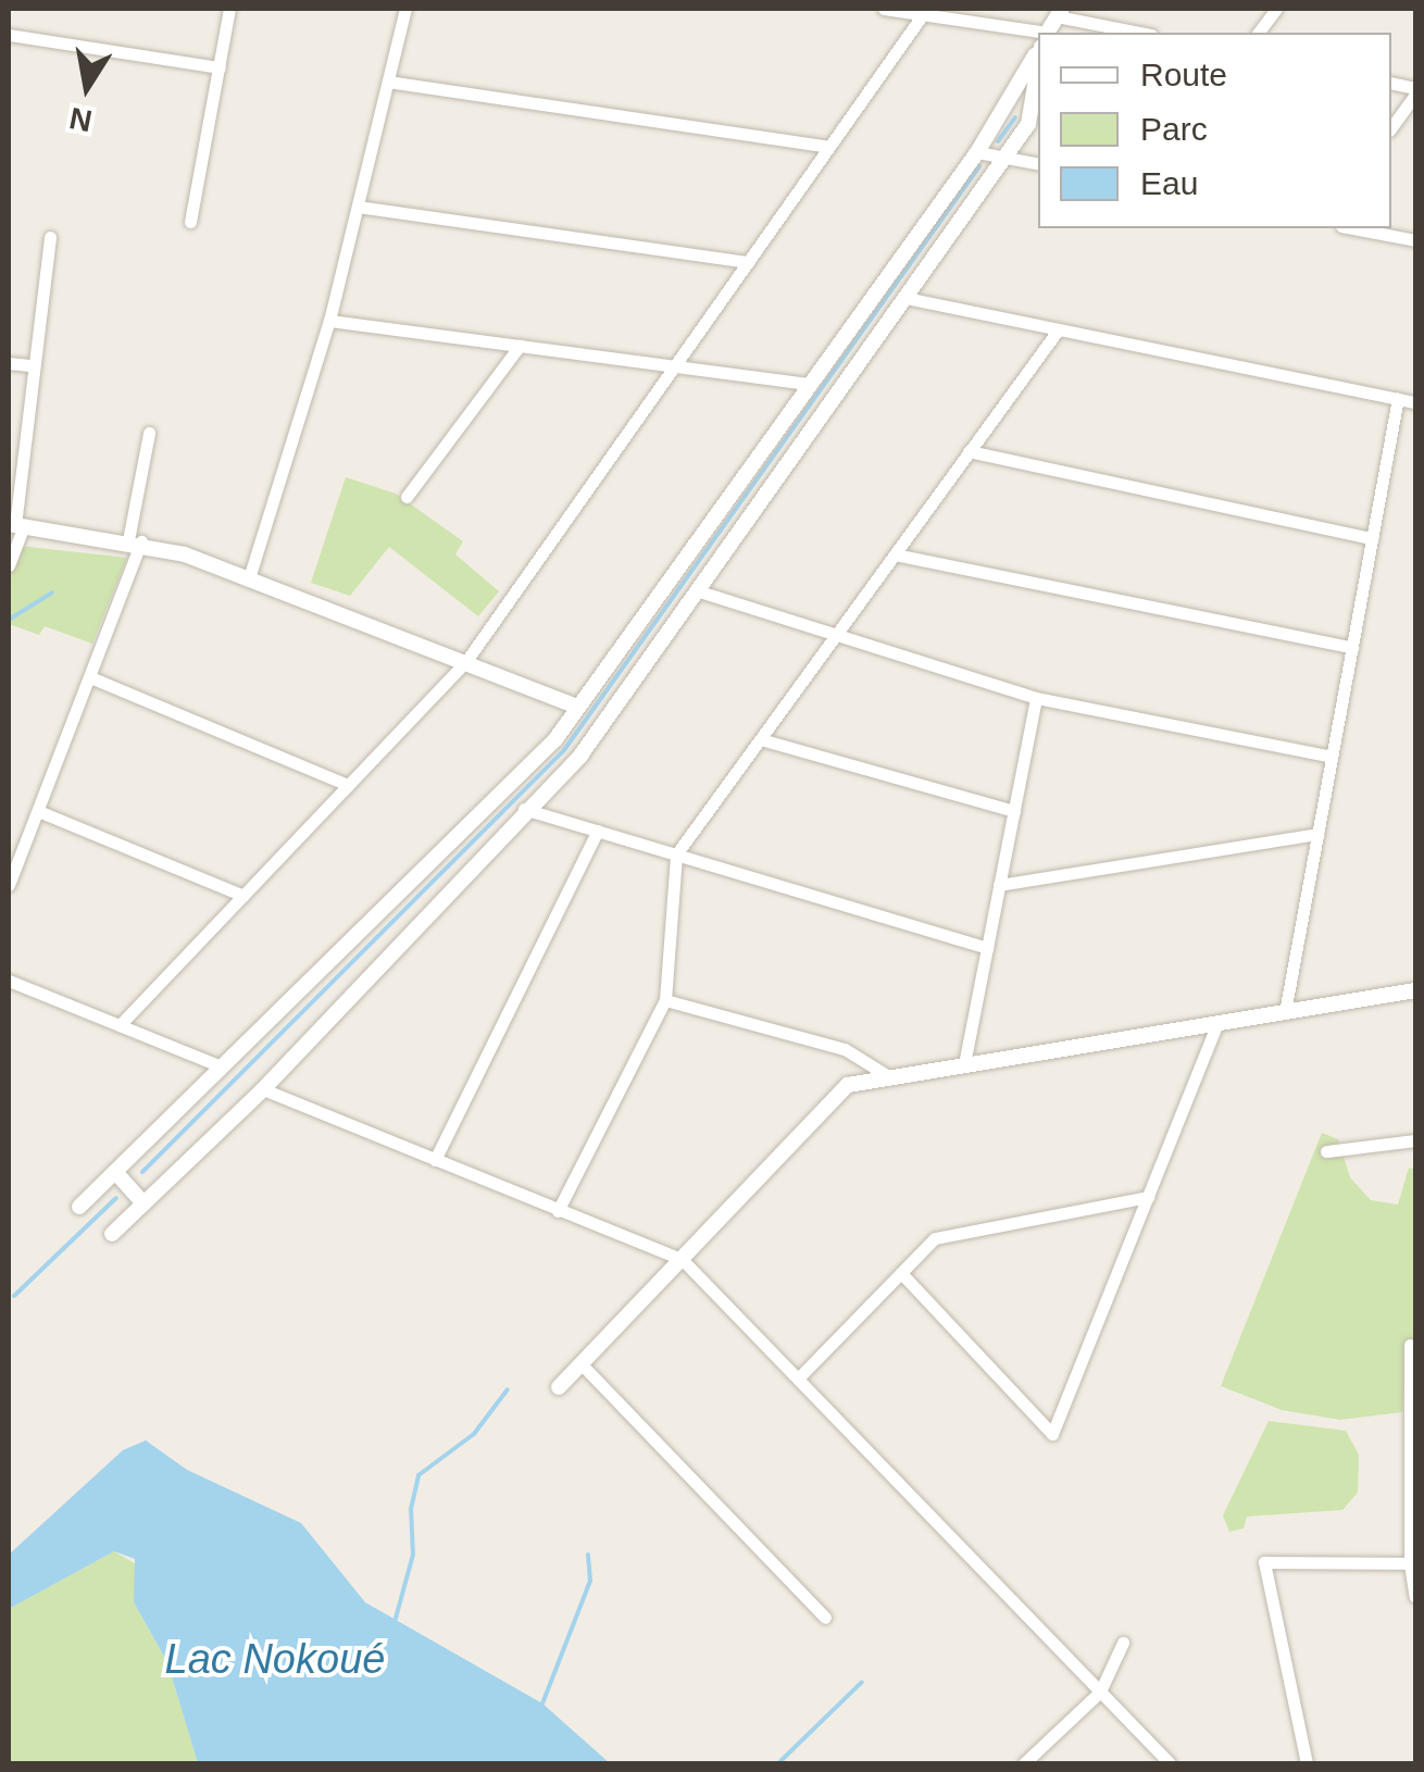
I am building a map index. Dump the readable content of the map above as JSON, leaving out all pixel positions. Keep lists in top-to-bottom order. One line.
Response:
{"water":["Lac Nokoué"],"legend":["Route","Parc","Eau"],"north":"bottom"}
